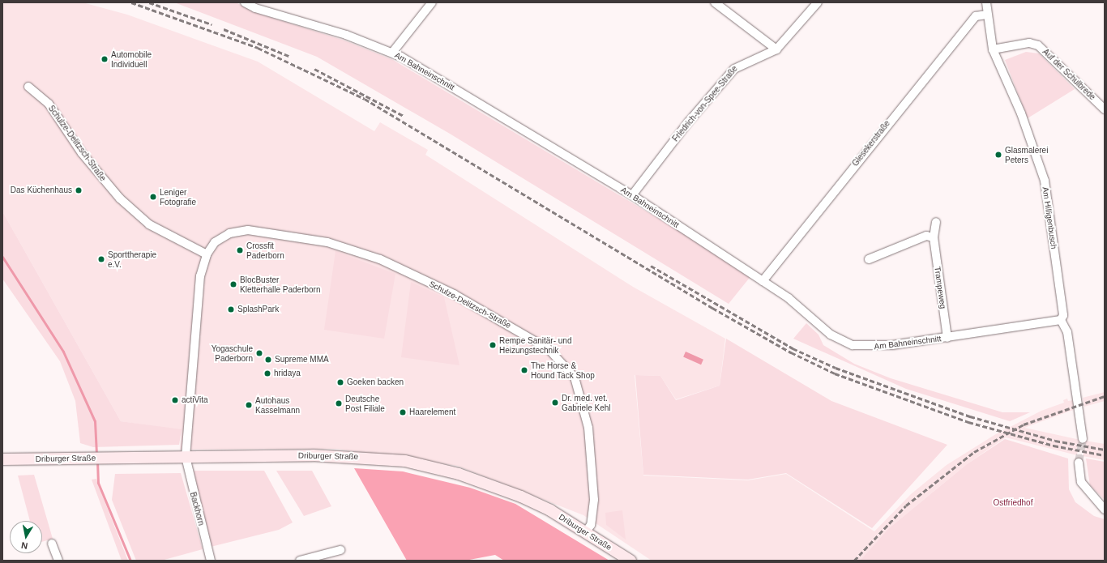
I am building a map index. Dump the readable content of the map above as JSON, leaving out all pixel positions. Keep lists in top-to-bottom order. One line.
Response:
{"streets":{"main road":["Driburger Straße"],"street":["Am Bahneinschnitt","Auf der Schulbrede","Friedrich-von-Spee-Straße","Schulze-Delitzsch-Straße","Glesekerstraße","Am Hilligenbusch","Trampeweg","Backhorn"]},"crossings":[["Am Bahneinschnitt","Friedrich-von-Spee-Straße"],["Am Bahneinschnitt","Glesekerstraße"],["Am Bahneinschnitt","Am Hilligenbusch"],["Am Bahneinschnitt","Trampeweg"],["Auf der Schulbrede","Am Hilligenbusch"],["Schulze-Delitzsch-Straße","Driburger Straße"],["Schulze-Delitzsch-Straße","Backhorn"],["Glesekerstraße","Am Hilligenbusch"],["Driburger Straße","Backhorn"]],"parks":["Ostfriedhof"],"places":["Automobile Individuell","Glasmalerei Peters","Das Küchenhaus","Leniger Fotografie","Crossfit Paderborn","Sporttherapie e.V.","BlocBuster Kletterhalle Paderborn","SplashPark","Rempe Sanitär- und Heizungstechnik","Yogaschule Paderborn","Supreme MMA","The Horse & Hound Tack Shop","hridaya","Goeken backen","actiVita","Dr. med. vet. Gabriele Kehl","Deutsche Post Filiale","Autohaus Kasselmann","Haarelement"],"north":"bottom"}
